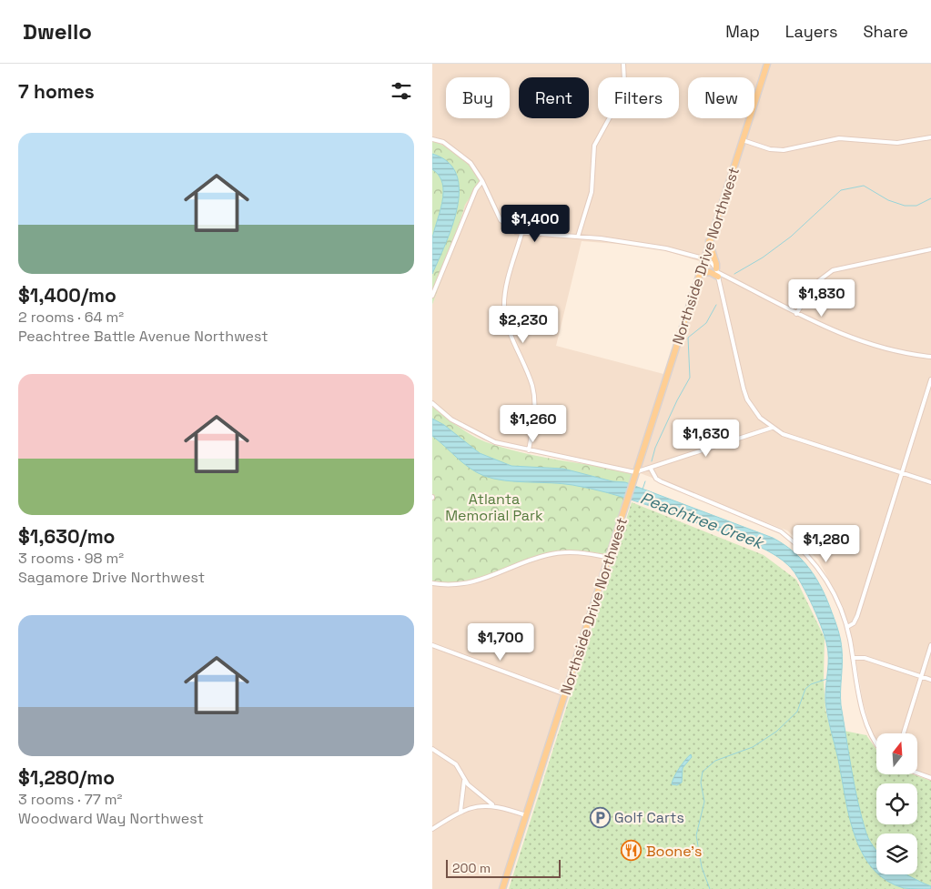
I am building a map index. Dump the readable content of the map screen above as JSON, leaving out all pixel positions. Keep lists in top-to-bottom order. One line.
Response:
{"streets":{"main road":["Northside Drive Northwest"]},"water":["Peachtree Creek"],"parks":["Atlanta Memorial Park"],"places":{"parking":["Golf Carts"],"restaurant":["Boone's"]},"scale_bar":"200 m","north":"top","page":{"header":"Dwello","nav":["Map","Layers","Share"],"heading":"7 homes","chip":["Buy","Rent","Filters","New"],"list":[{"name":"$1,400/mo","note":"2 rooms · 64 m² · Peachtree Battle Avenue Northwest"},{"name":"$1,630/mo","note":"3 rooms · 98 m² · Sagamore Drive Northwest"},{"name":"$1,280/mo","note":"3 rooms · 77 m² · Woodward Way Northwest"}],"price":["$1,400","$1,830","$2,230","$1,260","$1,630","$1,280","$1,700"],"scale":"200 m"}}
